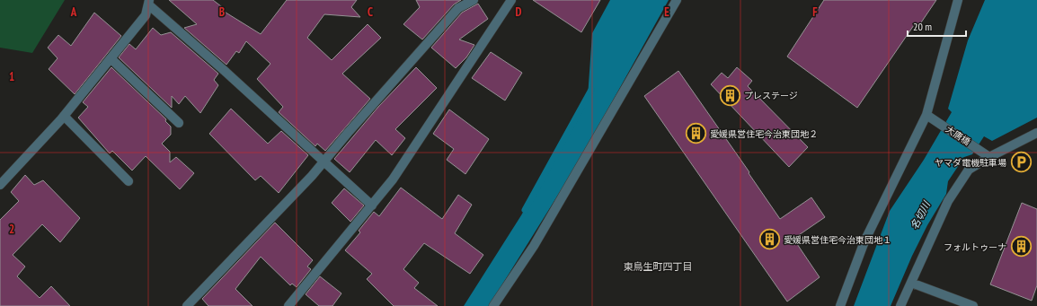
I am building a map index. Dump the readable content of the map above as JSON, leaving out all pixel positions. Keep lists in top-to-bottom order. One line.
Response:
{"streets":{"street":["大唐橋"]},"districts":["東鳥生町四丁目"],"water":["名切川"],"places":{"building":["プレステージ","愛媛県営住宅今治東団地２","愛媛県営住宅今治東団地１","フォルトゥーナ"],"parking":["ヤマダ電機駐車場"]},"scale_bar":"20 m","grid":{"columns":["A","B","C","D","E","F"],"rows":["1","2"]}}
